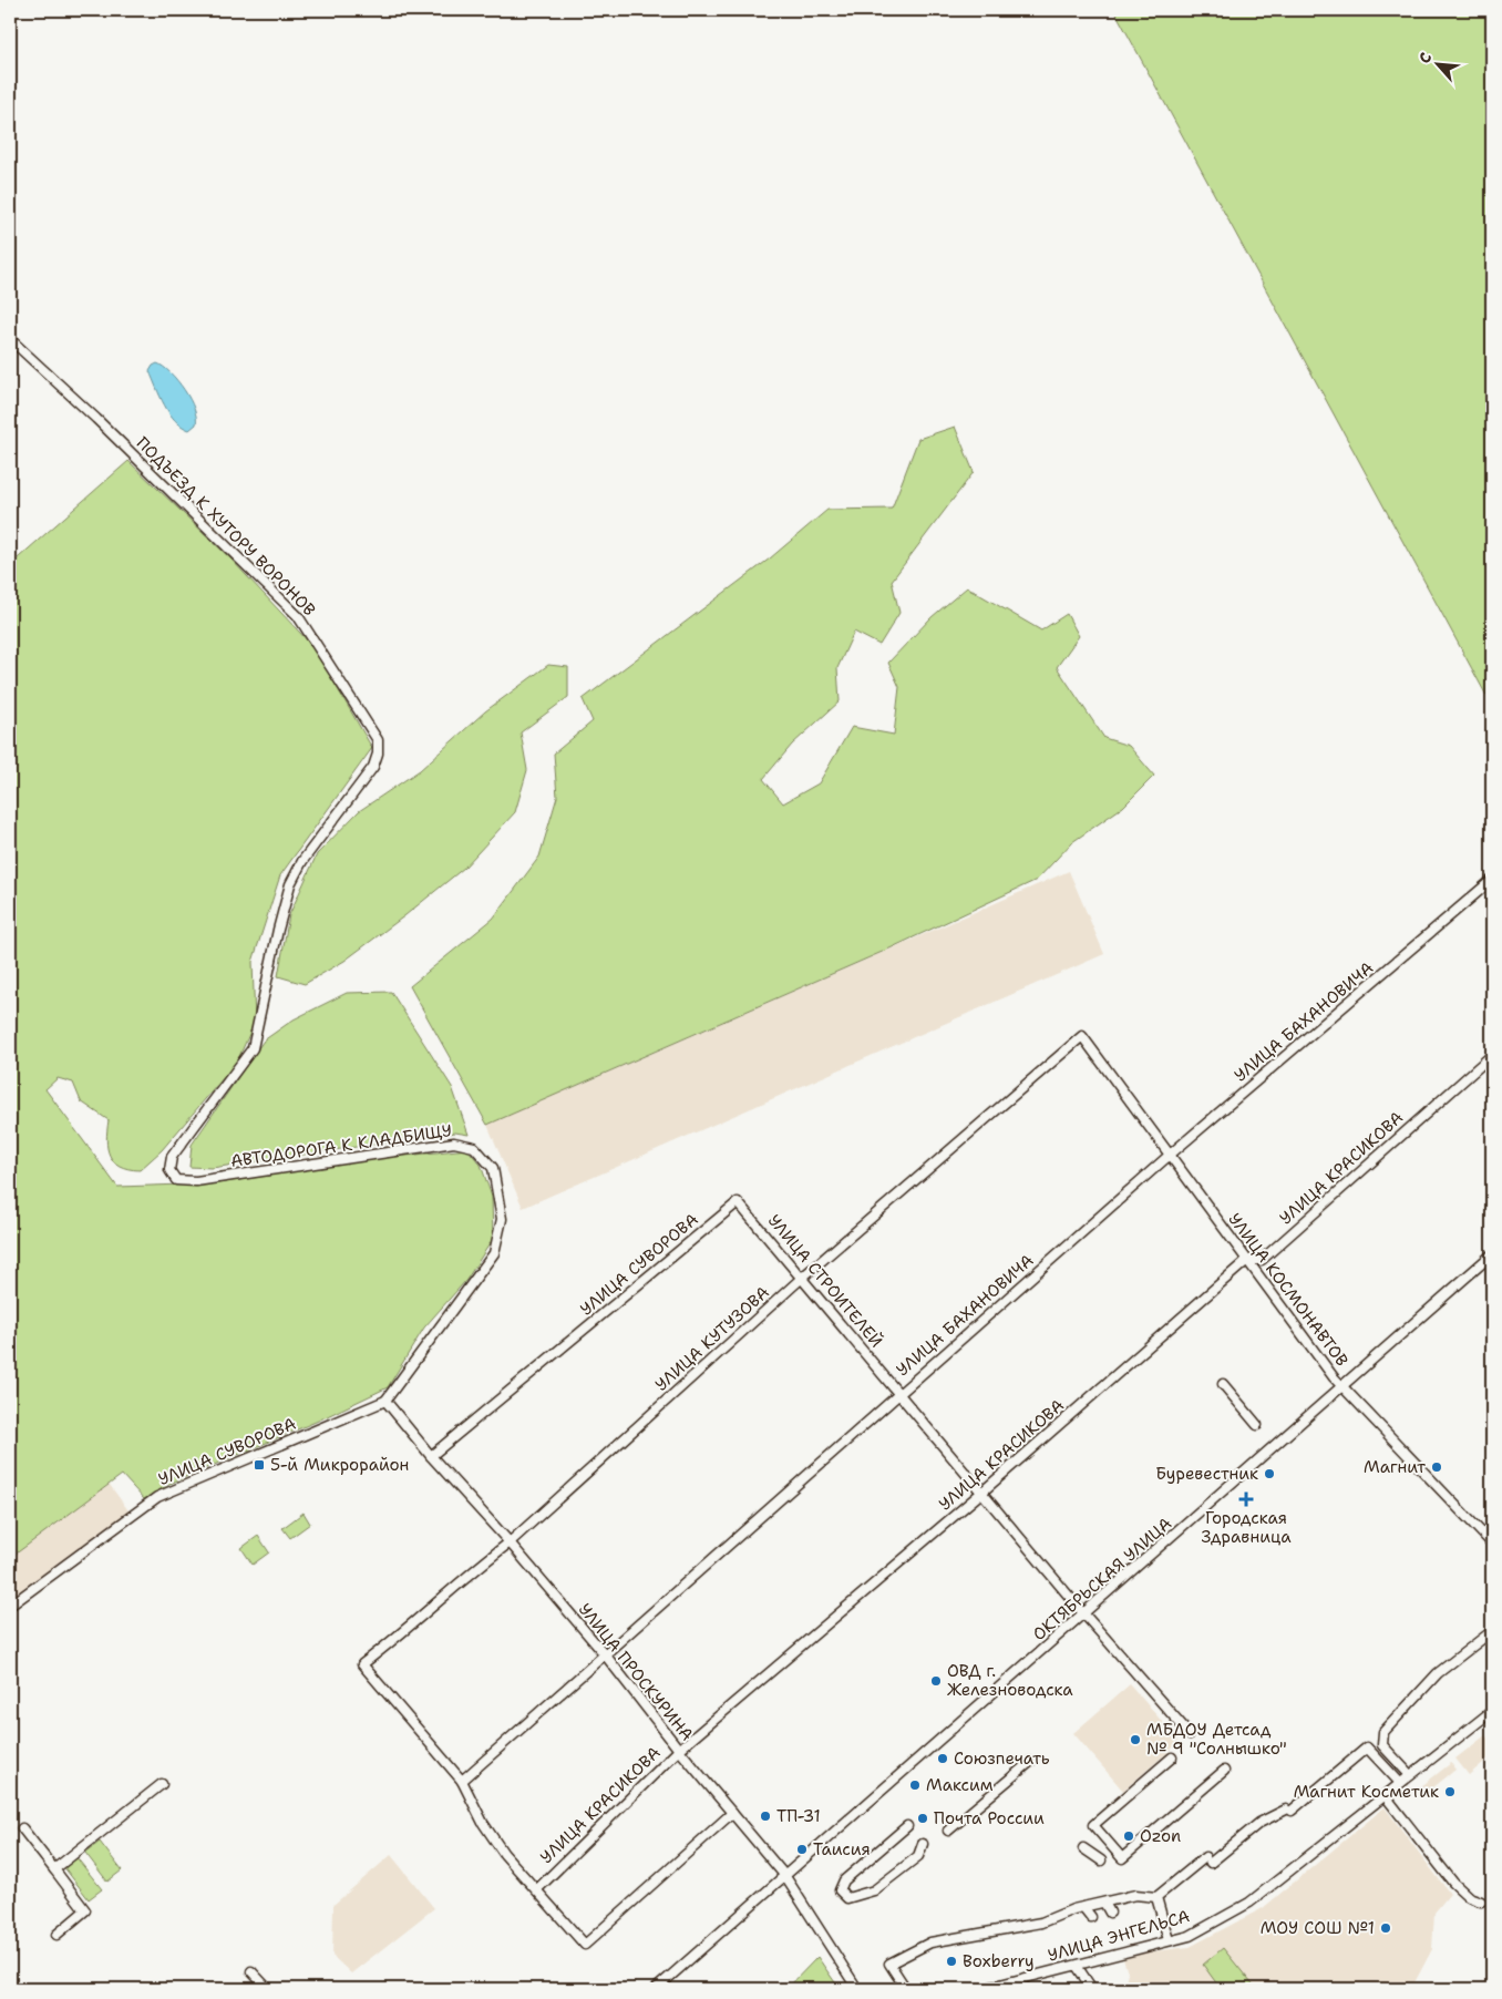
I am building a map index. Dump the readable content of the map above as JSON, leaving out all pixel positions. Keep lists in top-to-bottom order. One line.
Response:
{"streets":{"street":["ПОДЪЕЗД К ХУТОРУ ВОРОНОВ","УЛИЦА БАХАНОВИЧА","АВТОДОРОГА К КЛАДБИЩУ","УЛИЦА КРАСИКОВА","УЛИЦА СУВОРОВА","УЛИЦА СТРОИТЕЛЕЙ","УЛИЦА КОСМОНАВТОВ","УЛИЦА КУТУЗОВА","ОКТЯБРЬСКАЯ УЛИЦА","УЛИЦА ПРОСКУРИНА","УЛИЦА ЭНГЕЛЬСА"]},"crossings":[["ПОДЪЕЗД К ХУТОРУ ВОРОНОВ","АВТОДОРОГА К КЛАДБИЩУ"],["УЛИЦА БАХАНОВИЧА","УЛИЦА СТРОИТЕЛЕЙ"],["УЛИЦА БАХАНОВИЧА","УЛИЦА КОСМОНАВТОВ"],["УЛИЦА БАХАНОВИЧА","УЛИЦА КУТУЗОВА"],["УЛИЦА БАХАНОВИЧА","УЛИЦА ПРОСКУРИНА"],["АВТОДОРОГА К КЛАДБИЩУ","УЛИЦА СУВОРОВА"],["АВТОДОРОГА К КЛАДБИЩУ","УЛИЦА ПРОСКУРИНА"],["УЛИЦА КРАСИКОВА","УЛИЦА СТРОИТЕЛЕЙ"],["УЛИЦА КРАСИКОВА","УЛИЦА КОСМОНАВТОВ"],["УЛИЦА КРАСИКОВА","УЛИЦА ПРОСКУРИНА"],["УЛИЦА СУВОРОВА","УЛИЦА СТРОИТЕЛЕЙ"],["УЛИЦА СУВОРОВА","УЛИЦА ПРОСКУРИНА"],["УЛИЦА СТРОИТЕЛЕЙ","УЛИЦА КУТУЗОВА"],["УЛИЦА СТРОИТЕЛЕЙ","ОКТЯБРЬСКАЯ УЛИЦА"],["УЛИЦА КОСМОНАВТОВ","УЛИЦА КУТУЗОВА"],["УЛИЦА КОСМОНАВТОВ","ОКТЯБРЬСКАЯ УЛИЦА"],["УЛИЦА КУТУЗОВА","УЛИЦА ПРОСКУРИНА"],["ОКТЯБРЬСКАЯ УЛИЦА","УЛИЦА ПРОСКУРИНА"]],"places":{"transit":["5-й Микрорайон"],"other":["Магнит","Буревестник","ОВД г. Железноводска","МБДОУ Детсад № 9 \"Солнышко\"","Союзпечать","Максим","Магнит Косметик","ТП-31","Почта России","Ozon","Таисия","МОУ СОШ №1","Boxberry"],"health":["Городская Здравница"]},"north":"top left"}
